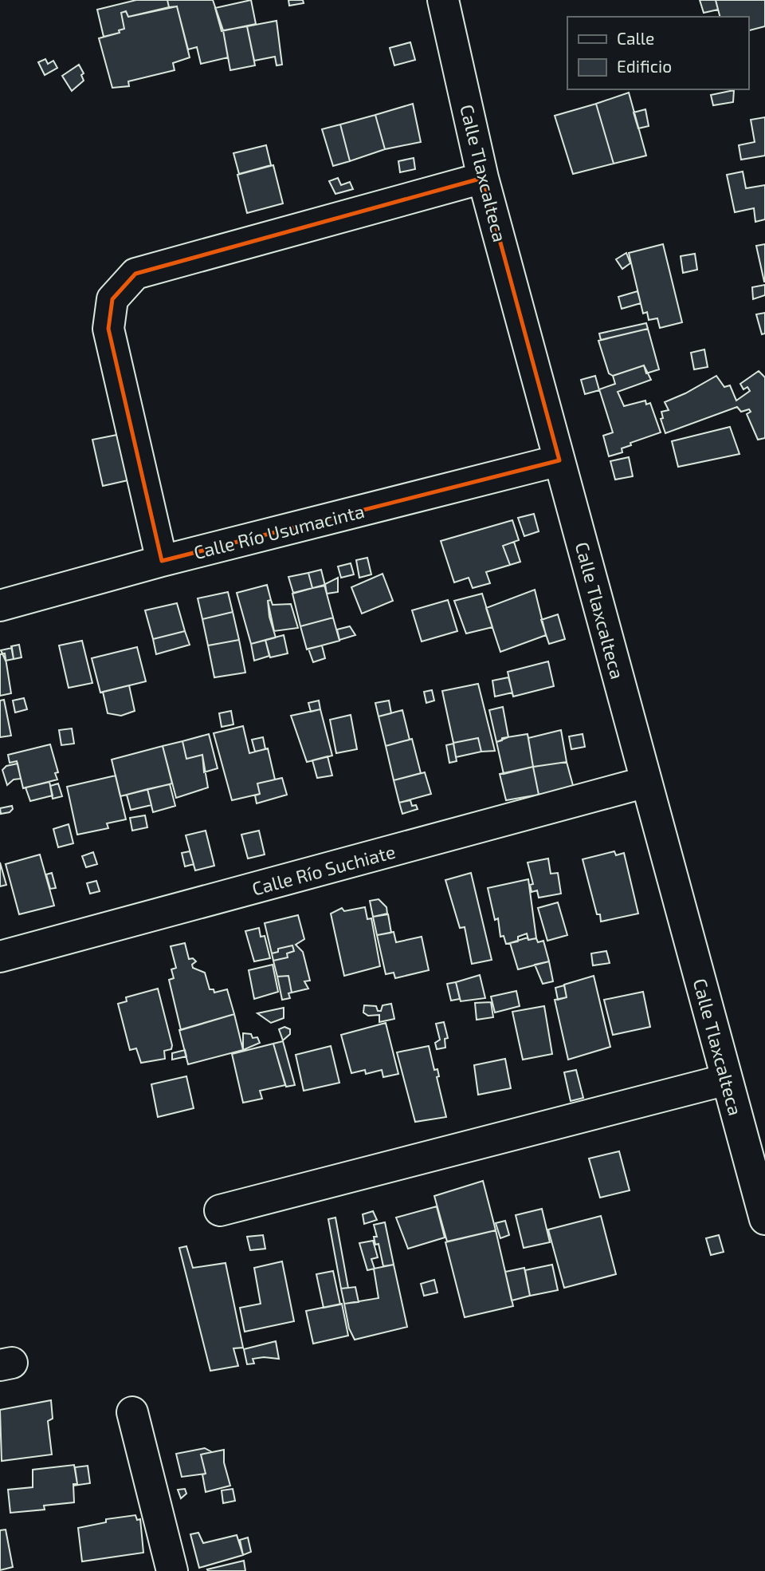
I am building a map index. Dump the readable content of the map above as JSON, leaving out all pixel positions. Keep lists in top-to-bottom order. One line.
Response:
{"streets":{"street":["Calle Tlaxcalteca","Calle Río Usumacinta","Calle Río Suchiate"]},"crossings":[["Calle Tlaxcalteca","Calle Río Usumacinta"],["Calle Tlaxcalteca","Calle Río Suchiate"]],"legend":["Calle","Edificio"]}
